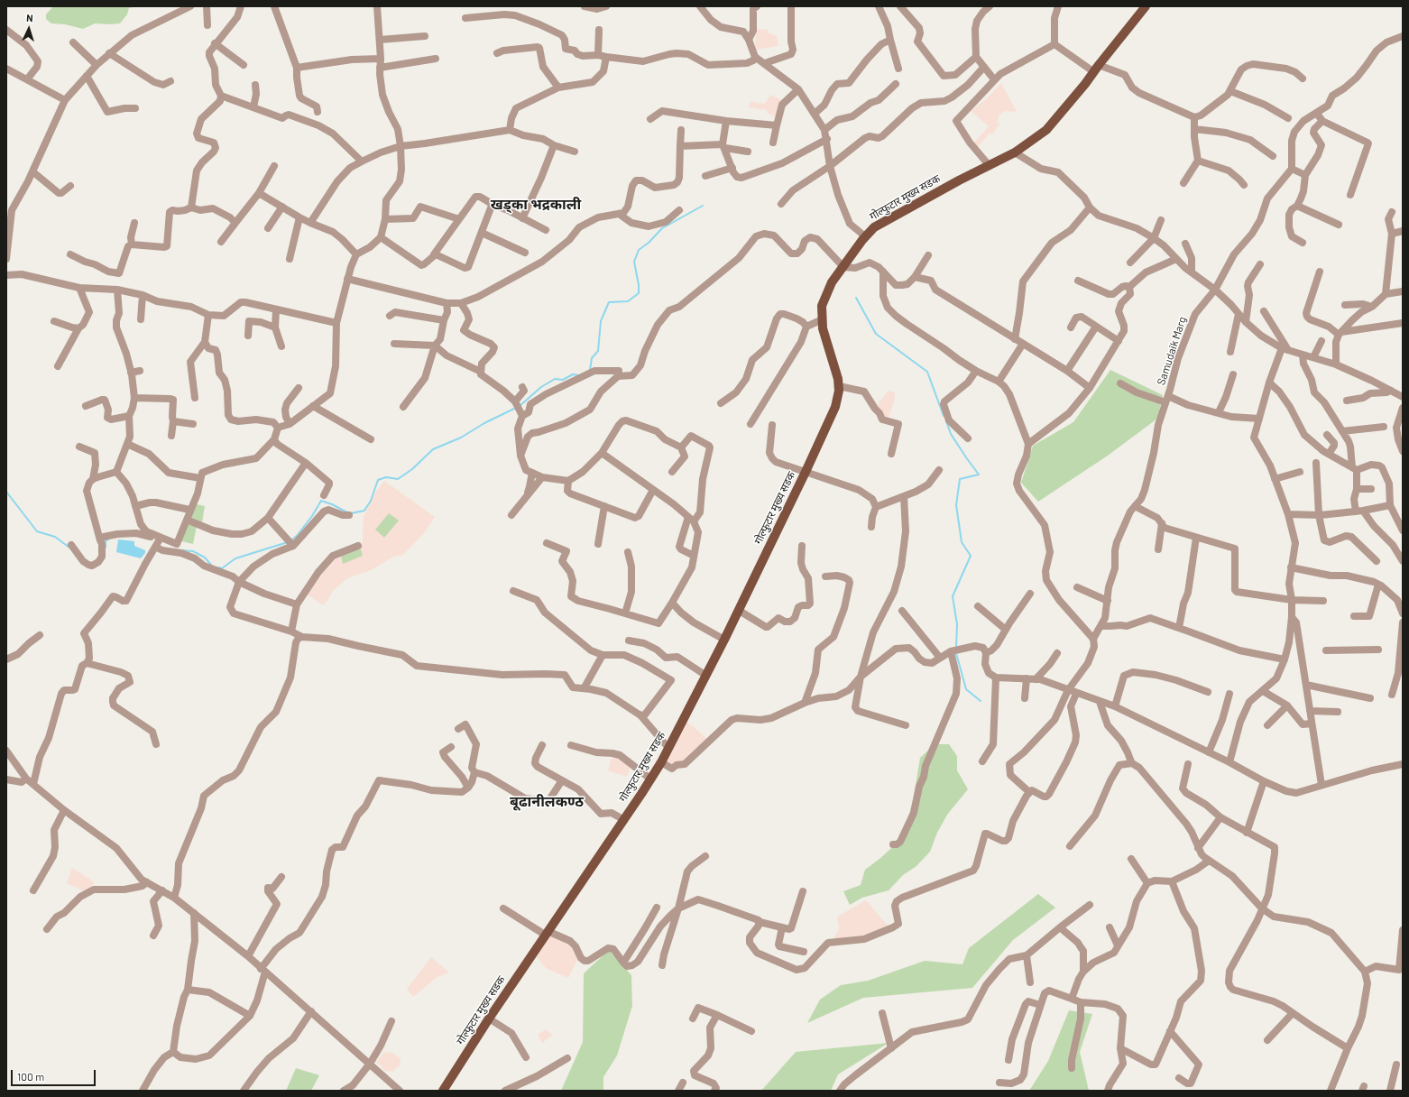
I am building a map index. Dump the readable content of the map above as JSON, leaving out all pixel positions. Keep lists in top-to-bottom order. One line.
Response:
{"streets":{"main road":["गोल्फुटार मुख्य सडक"],"street":["Samudaik Marg"]},"districts":["खड्का भद्रकाली","बूढानीलकण्ठ"],"scale_bar":"100 m","north":"top"}
